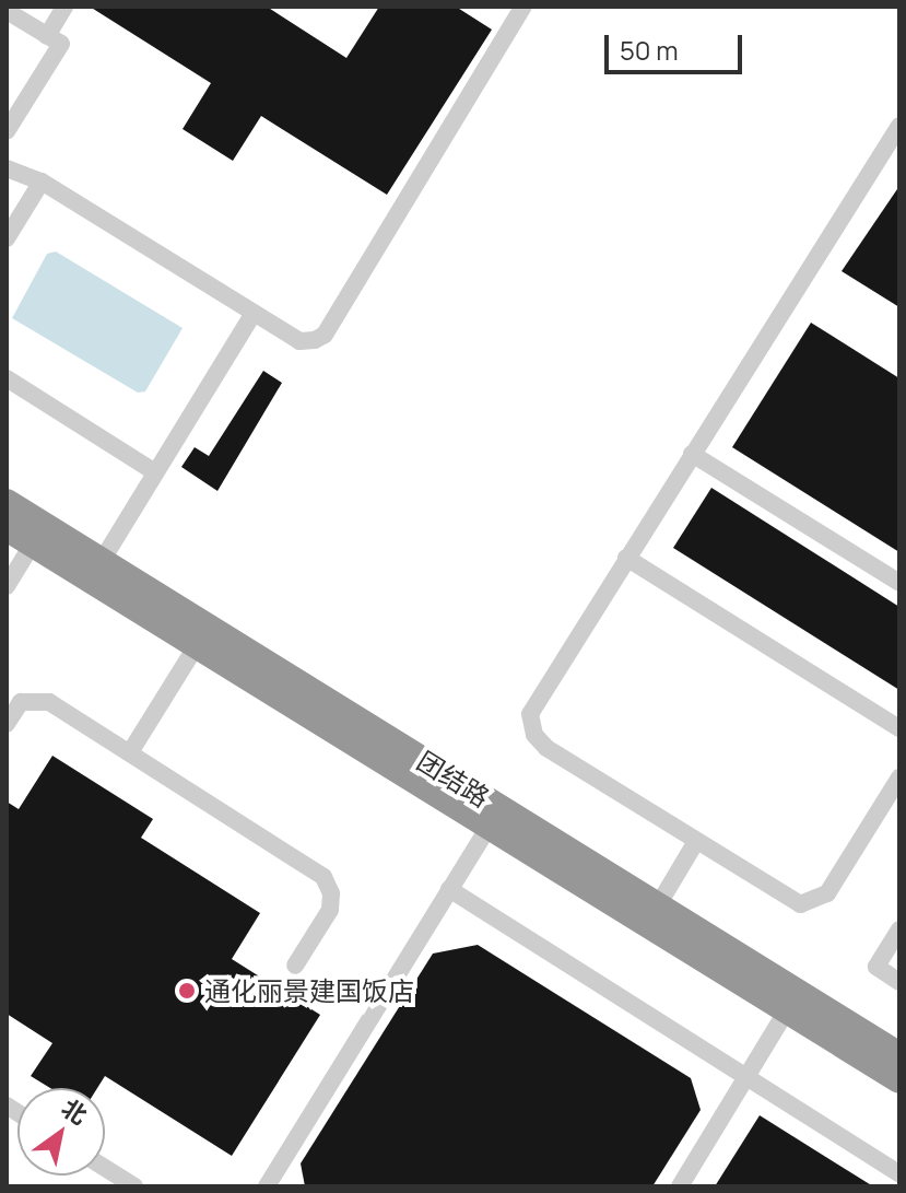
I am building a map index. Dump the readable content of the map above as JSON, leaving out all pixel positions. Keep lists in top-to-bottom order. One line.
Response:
{"streets":{"highway":["团结路"]},"places":["通化丽景建国饭店"],"scale_bar":"50 m","north":"top right"}
